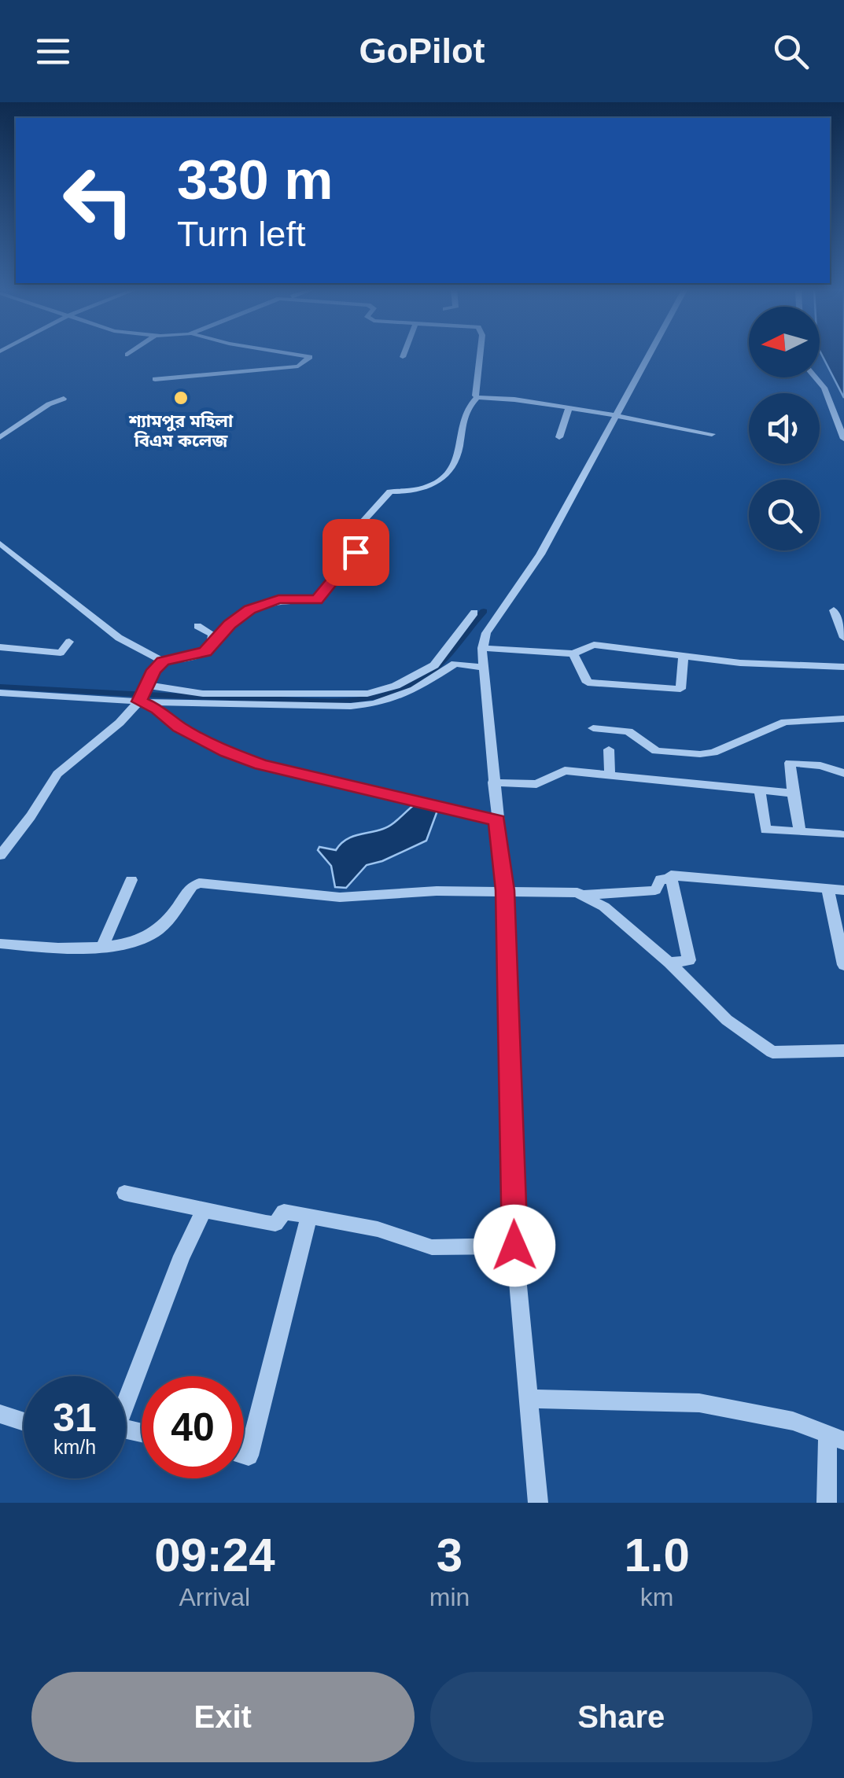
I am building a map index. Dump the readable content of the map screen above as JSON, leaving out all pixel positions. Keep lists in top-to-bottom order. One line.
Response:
{"places":["শ্যামপুর মহিলা বিএম কলেজ"],"north":"left","page":{"header":"GoPilot","turn":["330 m","Turn left"],"speed":"31 km/h","limit":"40","eta":["09:24","Arrival","3","min","1.0","km"],"buttons":["Exit","Share"]}}
